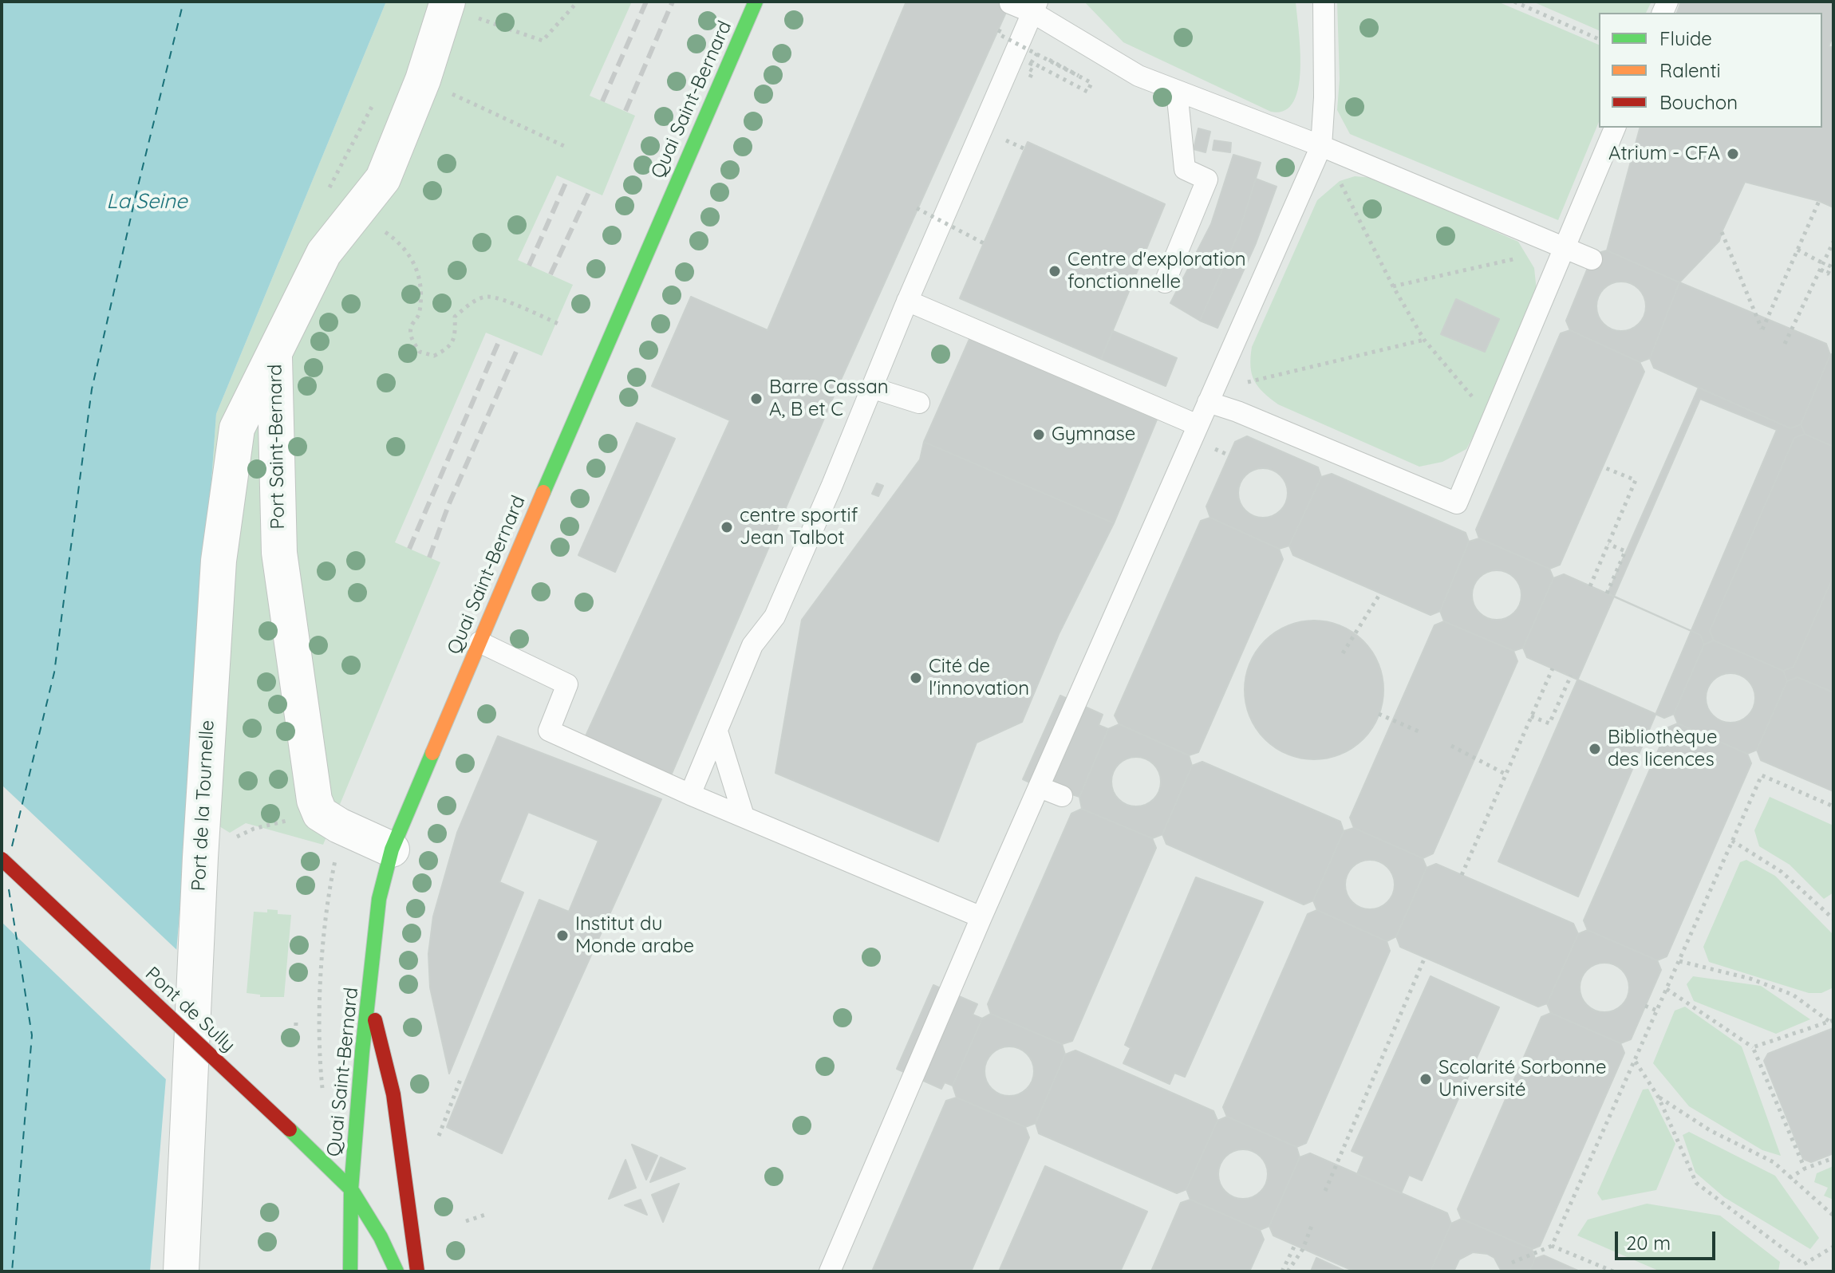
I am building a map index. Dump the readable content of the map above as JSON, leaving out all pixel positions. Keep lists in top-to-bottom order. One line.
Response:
{"streets":{"main road":["Quai Saint-Bernard","Pont de Sully"],"street":["Port Saint-Bernard","Port de la Tournelle"]},"crossings":[["Quai Saint-Bernard","Port Saint-Bernard"],["Quai Saint-Bernard","Pont de Sully"],["Port Saint-Bernard","Port de la Tournelle"]],"water":["La Seine"],"places":["Atrium - CFA","Centre d'exploration fonctionnelle","Barre Cassan A, B et C","Gymnase","centre sportif Jean Talbot","Cité de l'innovation","Bibliothèque des licences","Institut du Monde arabe","Scolarité Sorbonne Université"],"legend":["Fluide","Ralenti","Bouchon"],"scale_bar":"20 m"}
